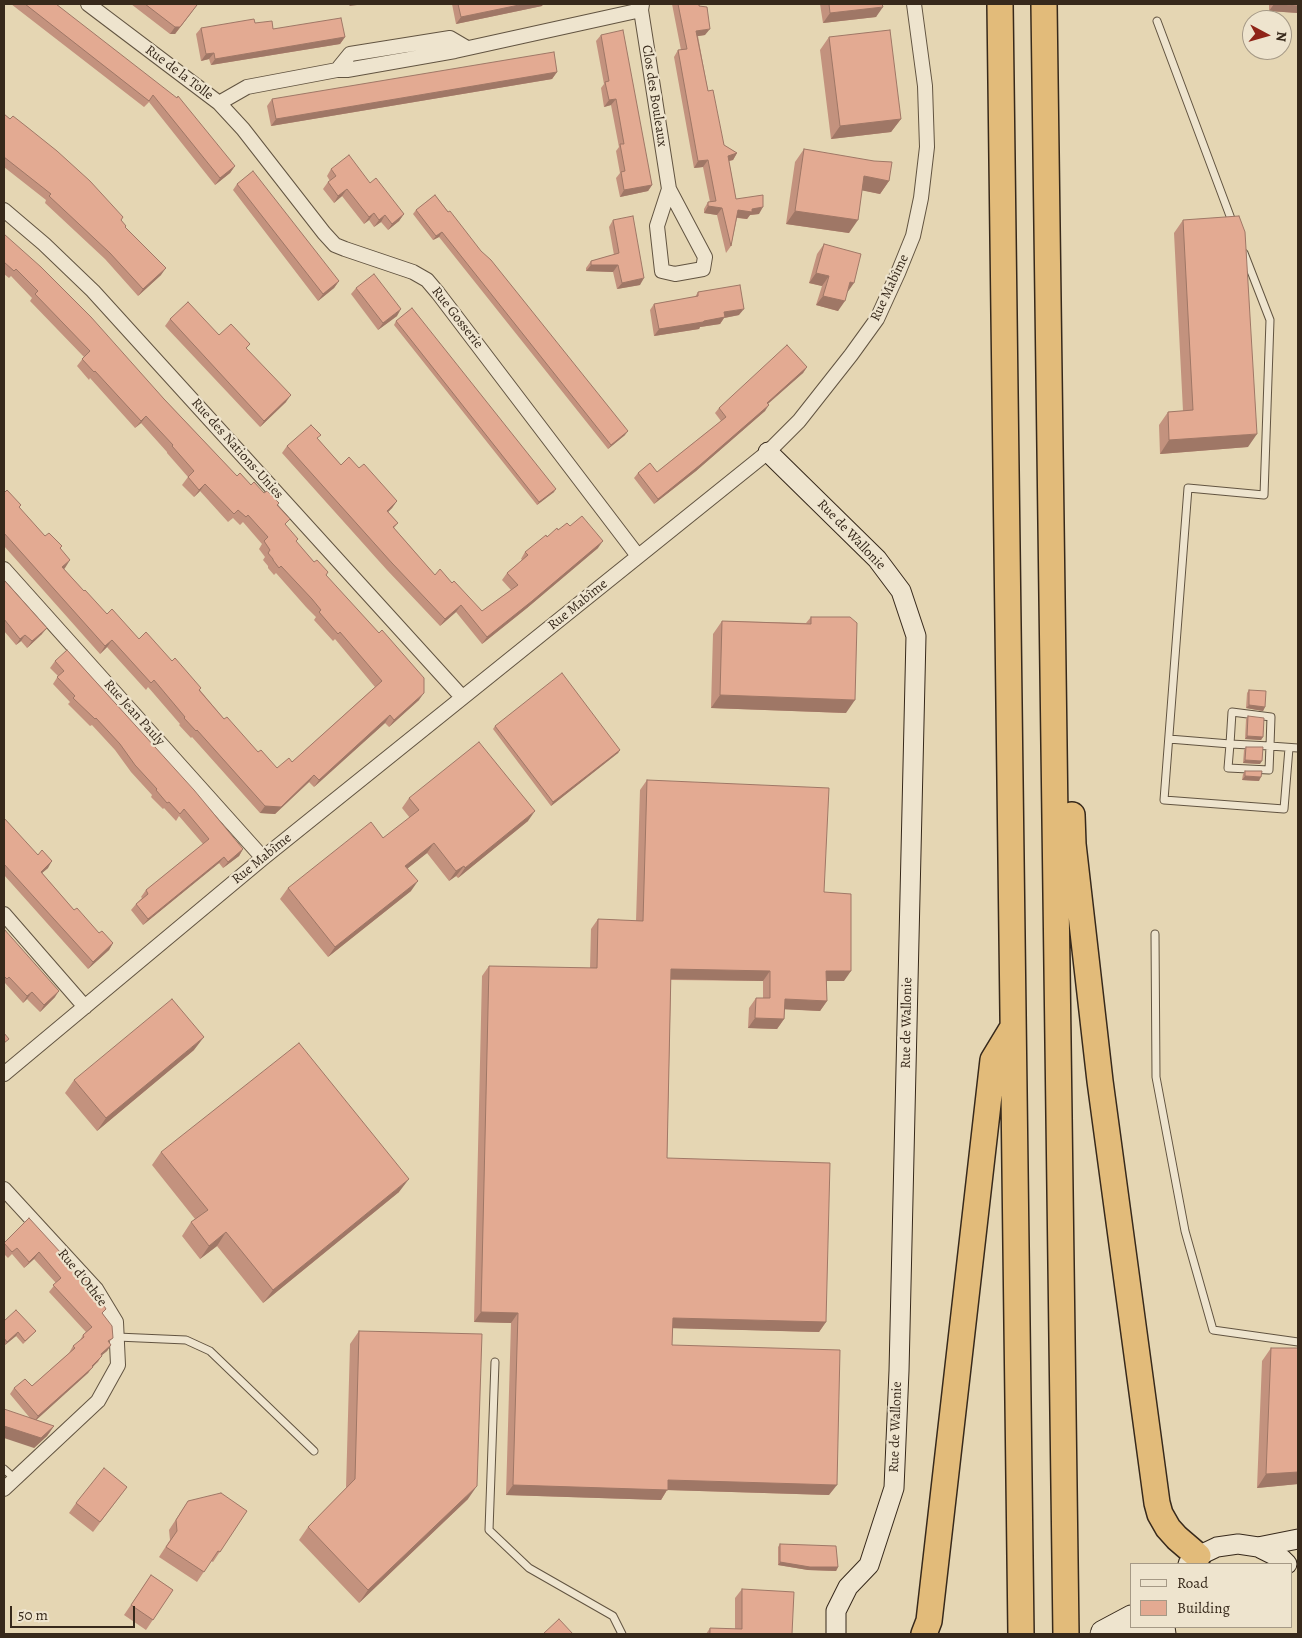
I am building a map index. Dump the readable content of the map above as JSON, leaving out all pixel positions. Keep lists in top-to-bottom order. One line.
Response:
{"streets":{"street":["Rue de la Tolle","Clos des Bouleaux","Rue Mabîme","Rue Gosserie","Rue des Nations-Unies","Rue de Wallonie","Rue Jean Pauly","Rue d'Othée"]},"crossings":[["Rue de la Tolle","Clos des Bouleaux"],["Rue de la Tolle","Rue Gosserie"],["Rue Mabîme","Rue Gosserie"],["Rue Mabîme","Rue des Nations-Unies"],["Rue Mabîme","Rue de Wallonie"],["Rue Mabîme","Rue Jean Pauly"]],"legend":["Road","Building"],"scale_bar":"50 m","north":"right"}
